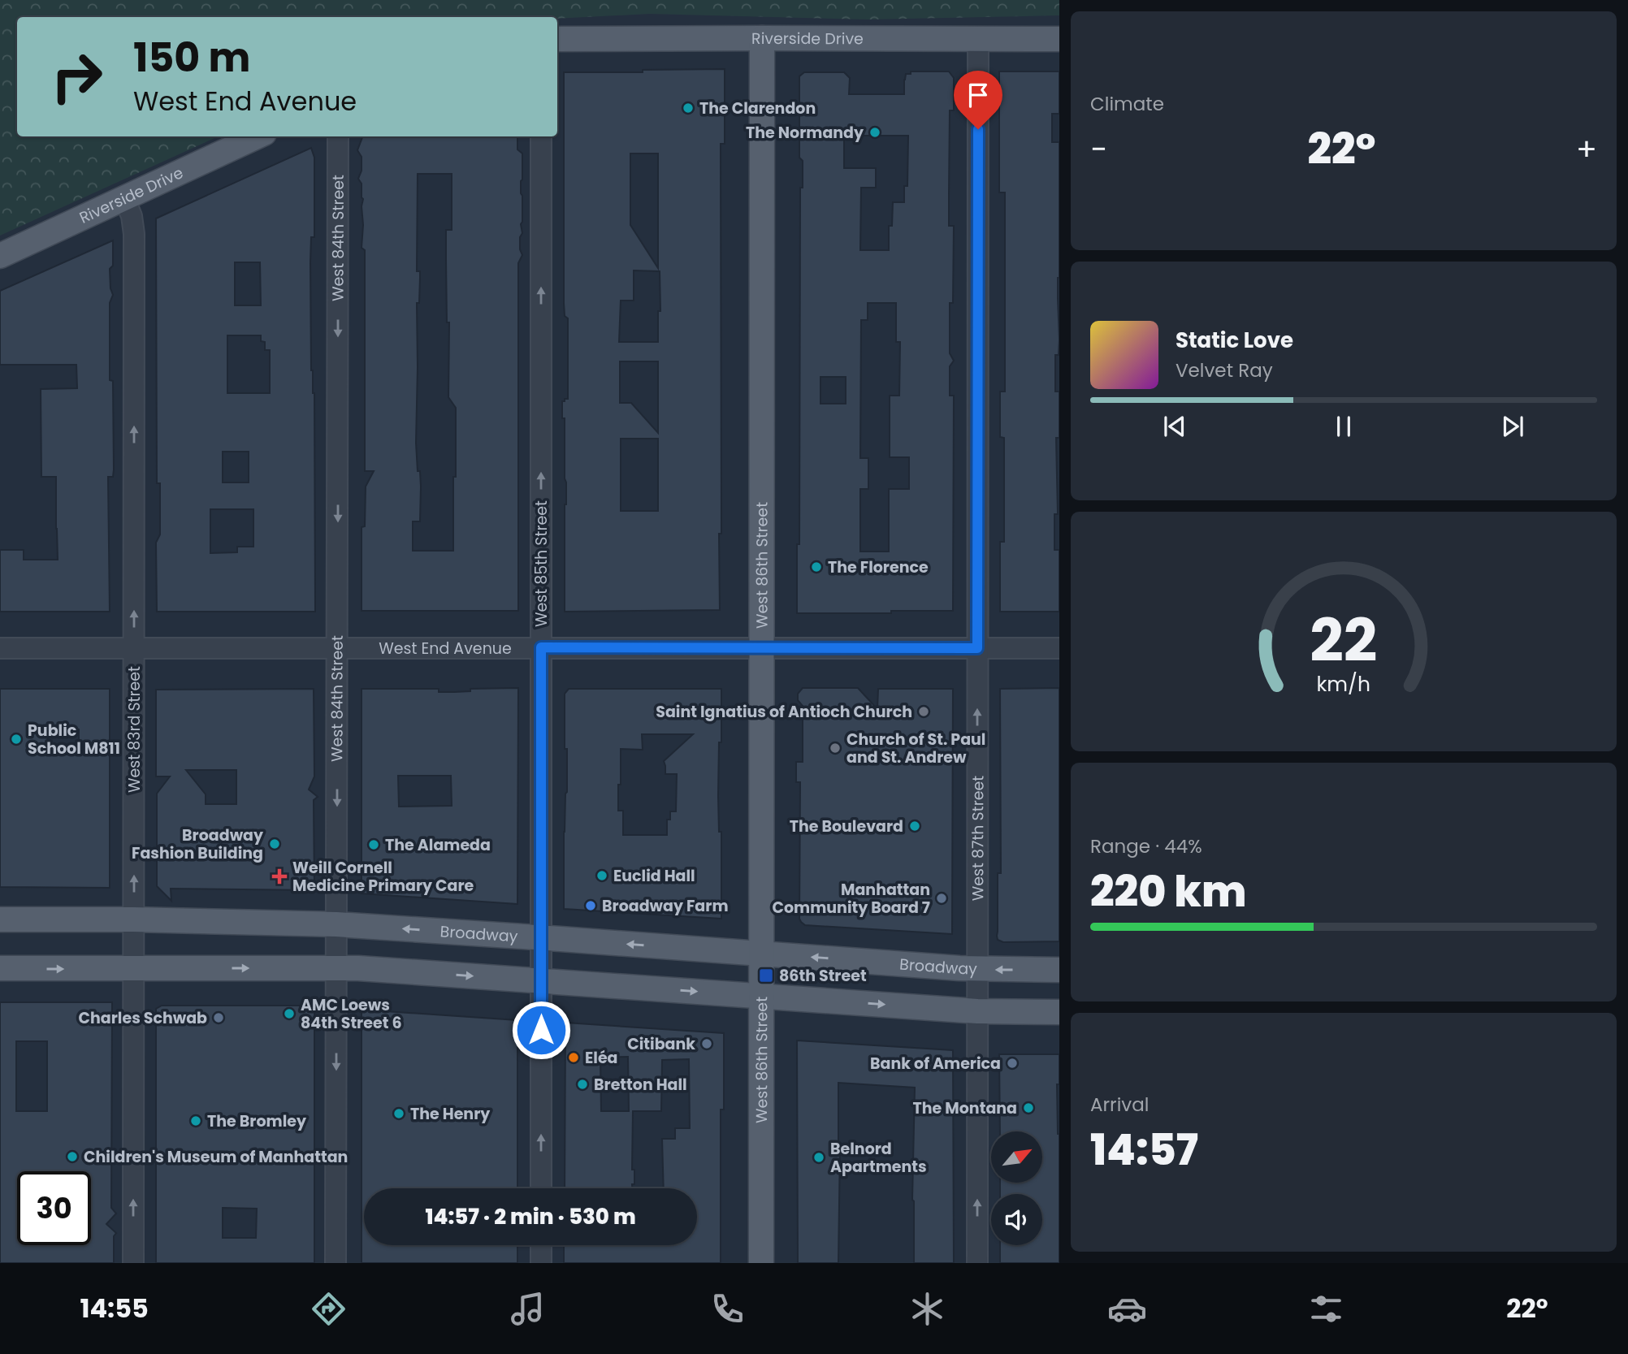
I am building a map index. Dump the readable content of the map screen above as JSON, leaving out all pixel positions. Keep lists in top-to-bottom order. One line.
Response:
{"streets":{"main road":["Riverside Drive","West 86th Street","Broadway"],"street":["West 84th Street","West 85th Street","West End Avenue","West 83rd Street","West 87th Street"]},"crossings":[["Riverside Drive","West 86th Street"],["Riverside Drive","West 83rd Street"],["Riverside Drive","West 87th Street"],["West 84th Street","West End Avenue"],["West 84th Street","Broadway"],["West 85th Street","West End Avenue"],["West 85th Street","Broadway"],["West 86th Street","West End Avenue"],["West 86th Street","Broadway"],["West End Avenue","West 83rd Street"],["West End Avenue","West 87th Street"],["West 83rd Street","Broadway"],["West 87th Street","Broadway"]],"one_way":["West 84th Street","West 85th Street","West 83rd Street","West 87th Street"],"places":{"other":["The Clarendon","The Normandy","The Florence","Saint Ignatius of Antioch Church","Public School M811","Church of St. Paul and St. Andrew","The Boulevard","Broadway Fashion Building","The Alameda","Euclid Hall","Manhattan Community Board 7","Broadway Farm","AMC Loews 84th Street 6","Charles Schwab","Citibank","Eléa","Bank of America","Bretton Hall","The Montana","The Henry","The Bromley","Children's Museum of Manhattan","Belnord Apartments"],"health":["Weill Cornell Medicine Primary Care"],"transit":["86th Street"]},"north":"top right","page":{"tile":["Climate",["Range · 44%","220 km"],["Arrival","14:57"]],"turn":["150 m","West End Avenue"],"heat":["−","22°","+"],"song":["Static Love","Velvet Ray"],"limit":"30","trip":"14:57 · 2 min · 530 m","tabs":["14:55","22°"],"gauge":["22","km/h"]}}
